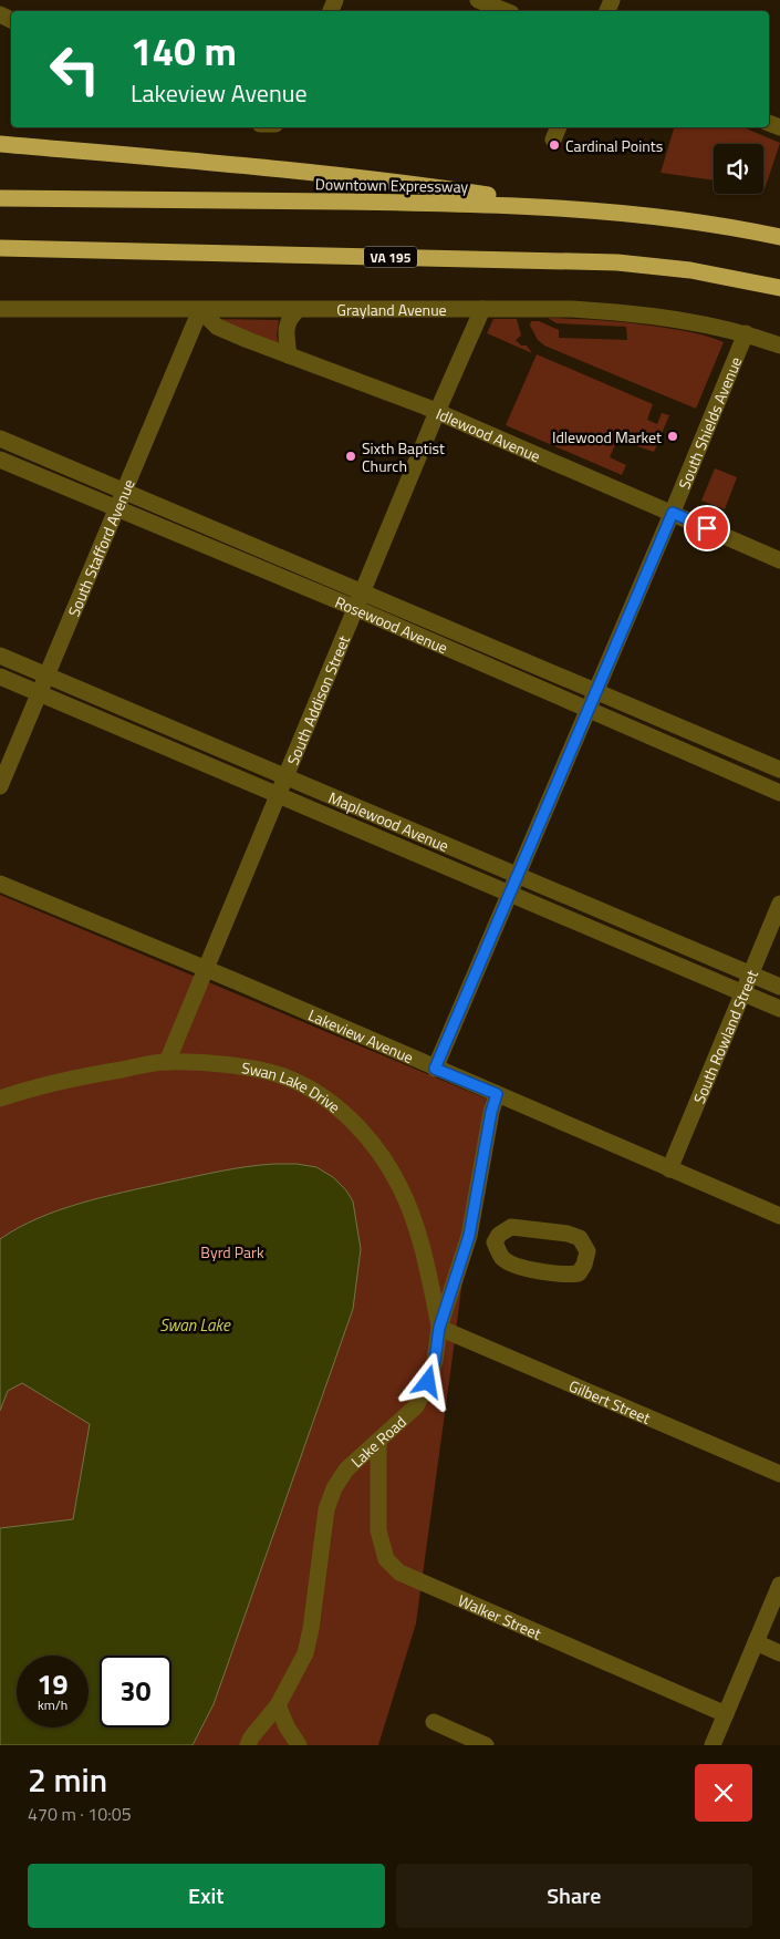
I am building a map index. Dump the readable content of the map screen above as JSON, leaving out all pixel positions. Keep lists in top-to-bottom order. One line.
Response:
{"streets":{"highway":["Downtown Expressway","VA 195"],"street":["Grayland Avenue","South Shields Avenue","Idlewood Avenue","South Stafford Avenue","Rosewood Avenue","South Addison Street","Maplewood Avenue","Lakeview Avenue","South Rowland Street","Swan Lake Drive","Gilbert Street","Lake Road","Walker Street"]},"crossings":[["Grayland Avenue","South Shields Avenue"],["Grayland Avenue","Idlewood Avenue"],["Grayland Avenue","South Stafford Avenue"],["Grayland Avenue","South Addison Street"],["South Shields Avenue","Idlewood Avenue"],["South Shields Avenue","Rosewood Avenue"],["South Shields Avenue","Maplewood Avenue"],["South Shields Avenue","Lakeview Avenue"],["Idlewood Avenue","South Stafford Avenue"],["Idlewood Avenue","South Addison Street"],["South Stafford Avenue","Rosewood Avenue"],["South Stafford Avenue","Maplewood Avenue"],["Rosewood Avenue","South Addison Street"],["South Addison Street","Maplewood Avenue"],["South Addison Street","Lakeview Avenue"],["South Addison Street","Swan Lake Drive"],["Maplewood Avenue","South Rowland Street"],["Lakeview Avenue","South Rowland Street"],["Lakeview Avenue","Lake Road"],["Swan Lake Drive","Gilbert Street"],["Swan Lake Drive","Lake Road"],["Gilbert Street","Lake Road"],["Lake Road","Walker Street"]],"water":["Swan Lake"],"parks":["Byrd Park"],"places":["Cardinal Points","Idlewood Market","Sixth Baptist Church"],"page":{"turn":["140 m","Lakeview Avenue"],"speed":"19 km/h","limit":"30","heading":["2 min","470 m · 10:05"],"buttons":["Exit","Share"]}}
